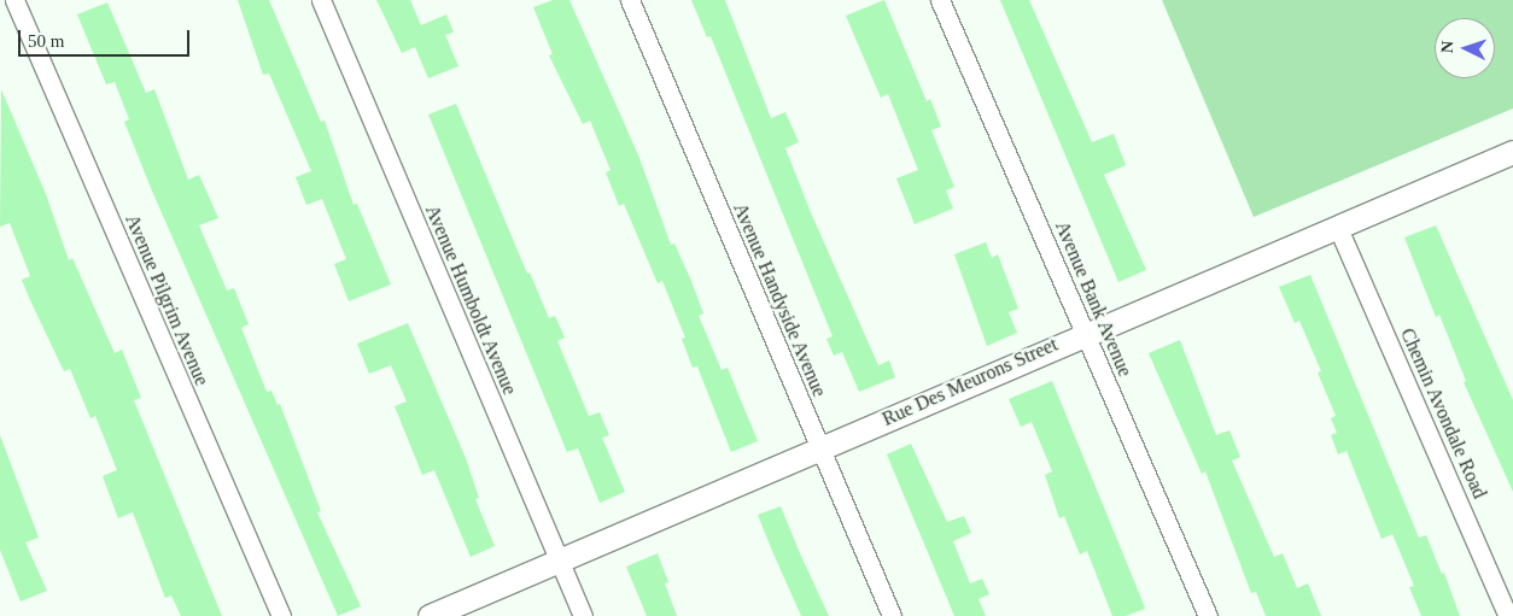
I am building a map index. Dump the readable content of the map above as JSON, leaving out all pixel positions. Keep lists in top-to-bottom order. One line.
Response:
{"streets":{"street":["Avenue Bank Avenue","Avenue Pilgrim Avenue","Avenue Humboldt Avenue","Avenue Handyside Avenue","Rue Des Meurons Street","Chemin Avondale Road"]},"crossings":[["Avenue Bank Avenue","Rue Des Meurons Street"],["Avenue Humboldt Avenue","Rue Des Meurons Street"],["Avenue Handyside Avenue","Rue Des Meurons Street"],["Rue Des Meurons Street","Chemin Avondale Road"]],"scale_bar":"50 m","north":"left"}
